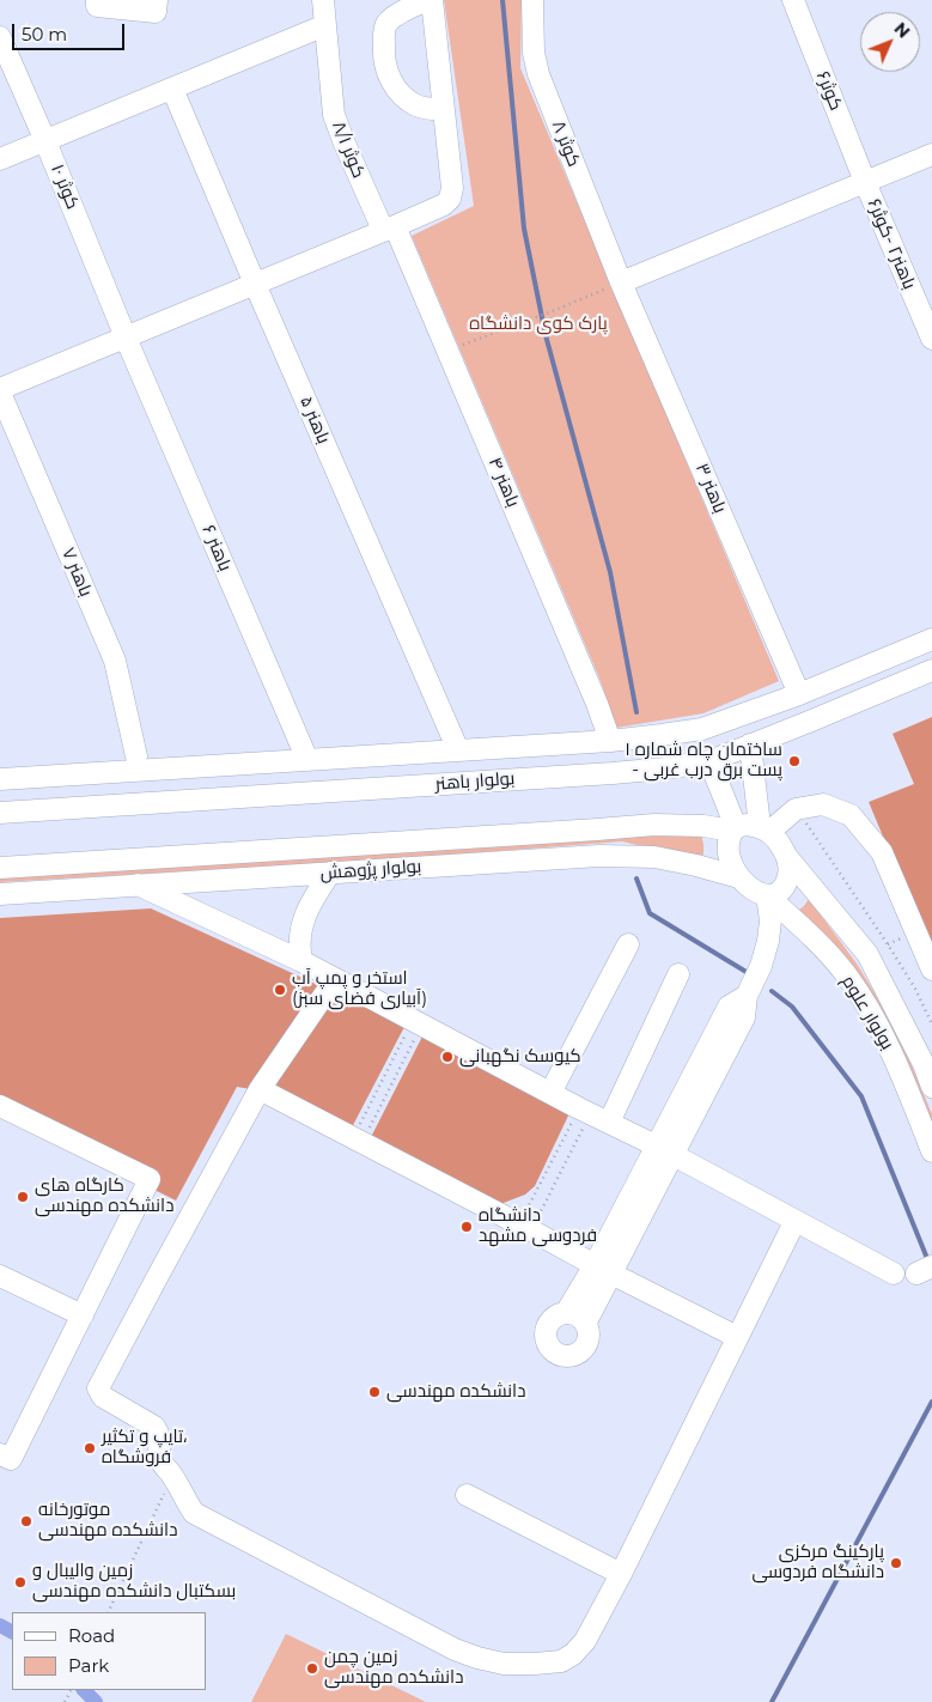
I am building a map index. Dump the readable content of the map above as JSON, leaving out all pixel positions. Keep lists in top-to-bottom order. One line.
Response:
{"streets":{"street":["کوثر۶","کوثر ۸","کوثر ۸/۱","کوثر ۱۰","باهنر۲ -کوثر۶","باهنر ۵","باهنر ۴","باهنر ۳","باهنر ۶","باهنر ۷","بولوار باهنر","بولوار پژوهش","بولوار علوم"]},"crossings":[["کوثر۶","باهنر۲ -کوثر۶"],["کوثر ۸","باهنر ۳"],["کوثر ۸/۱","باهنر ۴"],["کوثر ۱۰","باهنر ۶"],["باهنر ۵","بولوار باهنر"],["باهنر ۴","بولوار باهنر"],["باهنر ۳","بولوار باهنر"],["باهنر ۶","بولوار باهنر"],["بولوار پژوهش","بولوار علوم"]],"parks":["پارک کوی دانشگاه"],"places":["ساختمان چاه شماره ۱ - پست برق درب غربی","استخر و پمپ آب (آبیاری فضای سبز)","کیوسک نگهبانی","کارگاه های دانشکده مهندسی","دانشگاه فردوسی مشهد","دانشکده مهندسی","تایپ و تکثیر، فروشگاه","موتورخانه دانشکده مهندسی","پارکینگ مرکزی دانشگاه فردوسی","زمین والیبال و بسکتبال دانشکده مهندسی","زمین چمن دانشکده مهندسی"],"legend":["Road","Park"],"scale_bar":"50 m","north":"top right"}
